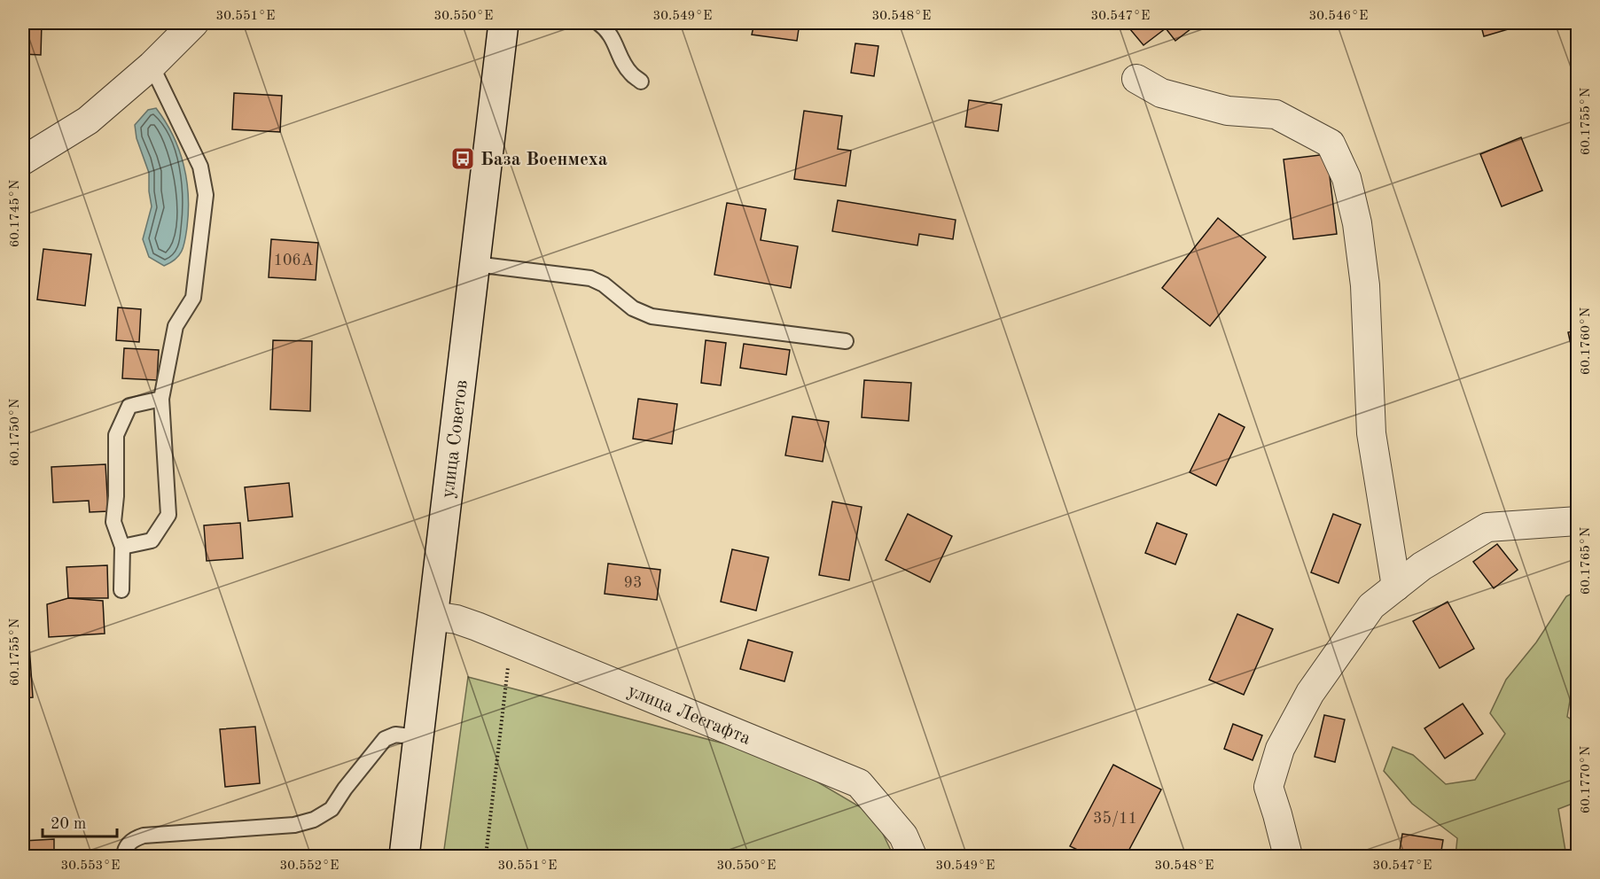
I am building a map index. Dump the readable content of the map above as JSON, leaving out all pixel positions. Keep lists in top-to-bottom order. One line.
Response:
{"streets":{"main road":["улица Советов"],"street":["улица Лесгафта"]},"crossings":[["улица Советов","улица Лесгафта"]],"places":{"bus stop":["База Военмеха"]},"house_numbers":["106А","93","35/11"],"scale_bar":"20 m","coordinates":["30.551°E","30.550°E","30.549°E","30.548°E","30.547°E","30.546°E","60.1755°N","60.1745°N","60.1760°N","60.1750°N","60.1765°N","60.1770°N","30.553°E","30.552°E"]}
